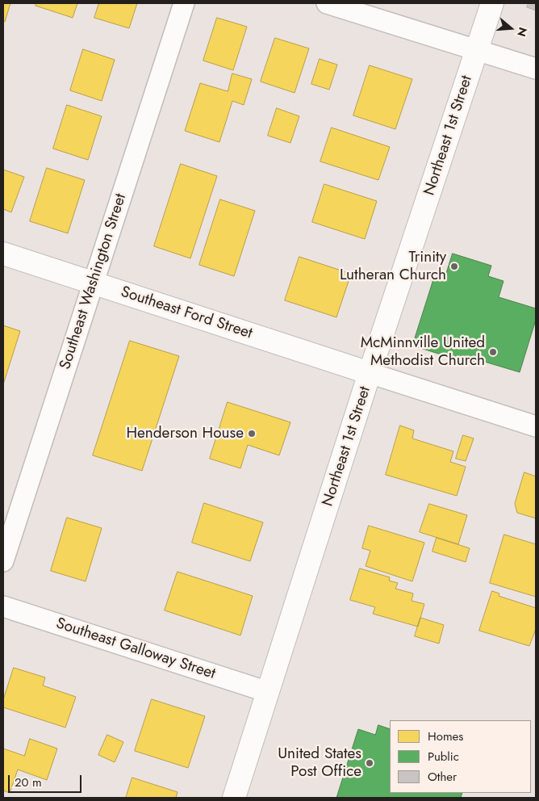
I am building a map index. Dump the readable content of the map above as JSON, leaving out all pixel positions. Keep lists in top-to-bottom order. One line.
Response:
{"streets":{"street":["Northeast 1st Street","Southeast Washington Street","Southeast Ford Street","Southeast Galloway Street"]},"crossings":[["Northeast 1st Street","Southeast Ford Street"],["Northeast 1st Street","Southeast Galloway Street"],["Southeast Washington Street","Southeast Ford Street"]],"places":["Trinity Lutheran Church","McMinnville United Methodist Church","Henderson House","United States Post Office"],"legend":["Homes","Public","Other"],"scale_bar":"20 m","north":"right"}
